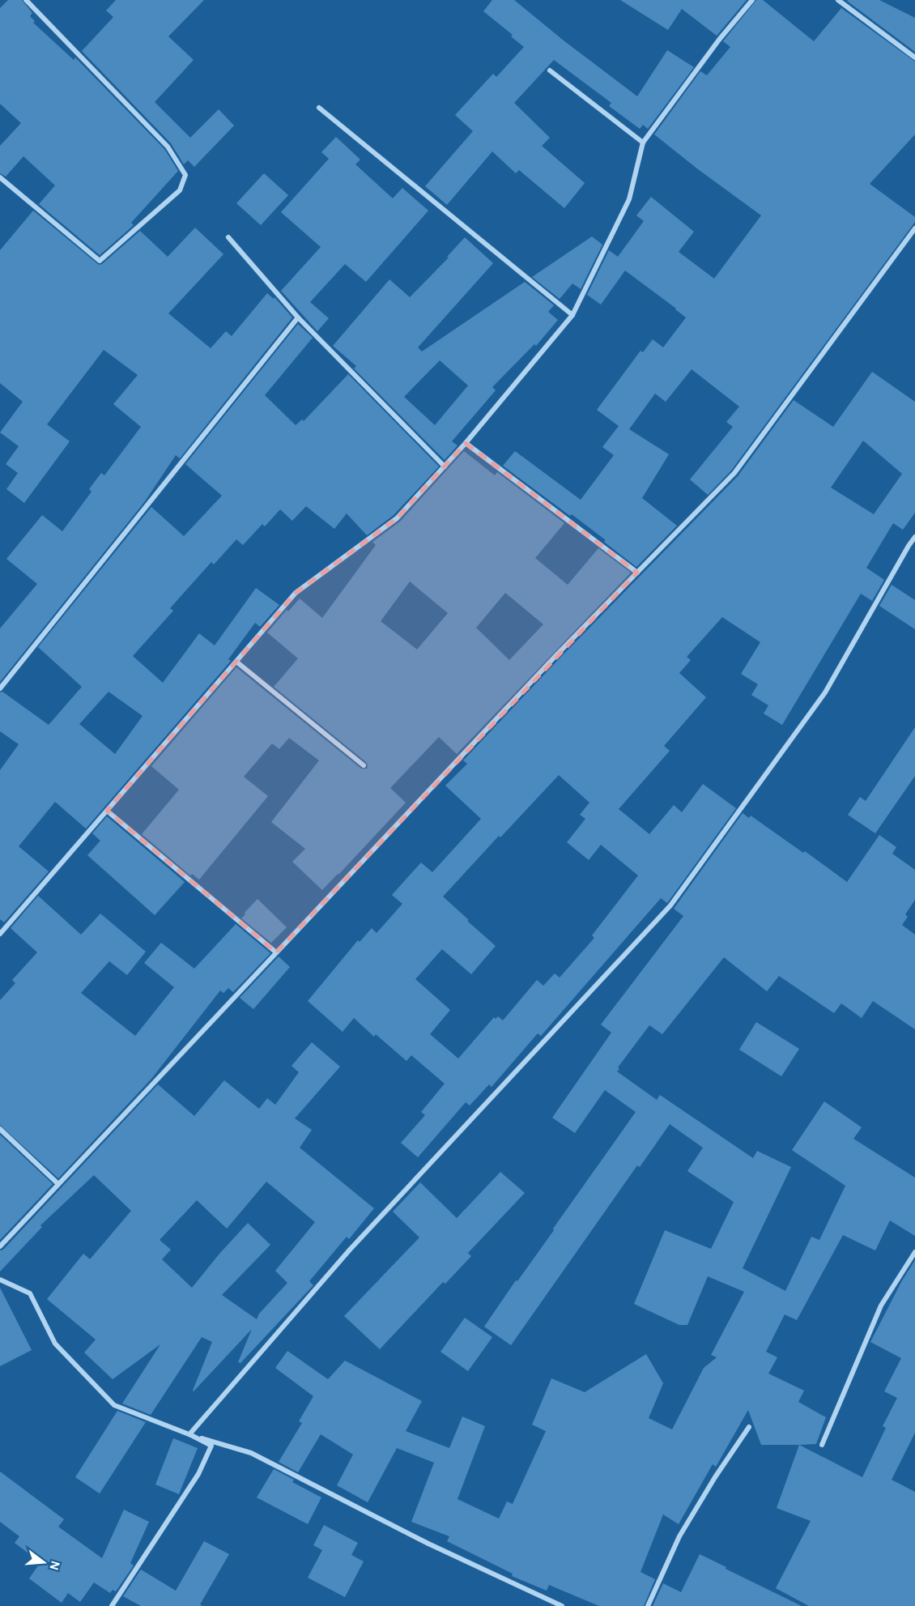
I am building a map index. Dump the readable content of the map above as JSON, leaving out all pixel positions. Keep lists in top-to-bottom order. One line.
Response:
{"north":"right"}
